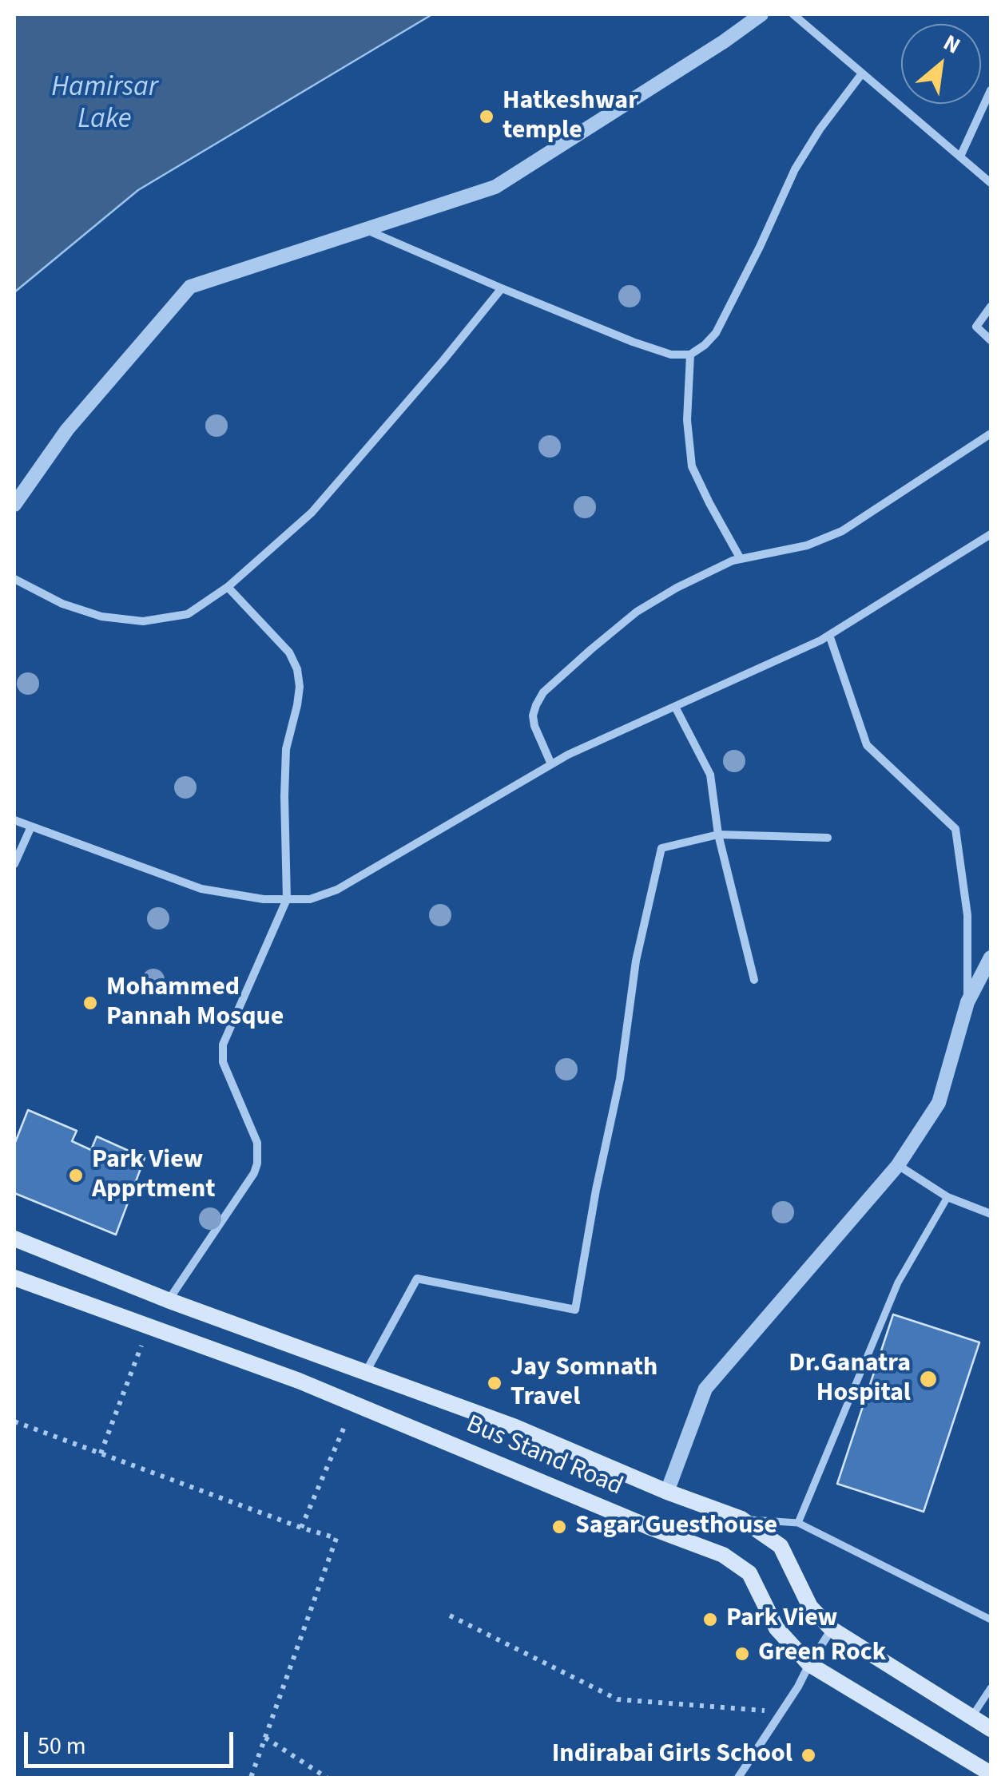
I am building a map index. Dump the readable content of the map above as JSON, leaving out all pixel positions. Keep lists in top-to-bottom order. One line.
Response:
{"streets":{"main road":["Bus Stand Road"]},"water":["Hamirsar Lake"],"places":["Hatkeshwar temple","Mohammed Pannah Mosque","Park View Apprtment","Dr.Ganatra Hospital","Jay Somnath Travel","Sagar Guesthouse","Park View","Green Rock","Indirabai Girls School"],"scale_bar":"50 m","north":"top right"}
